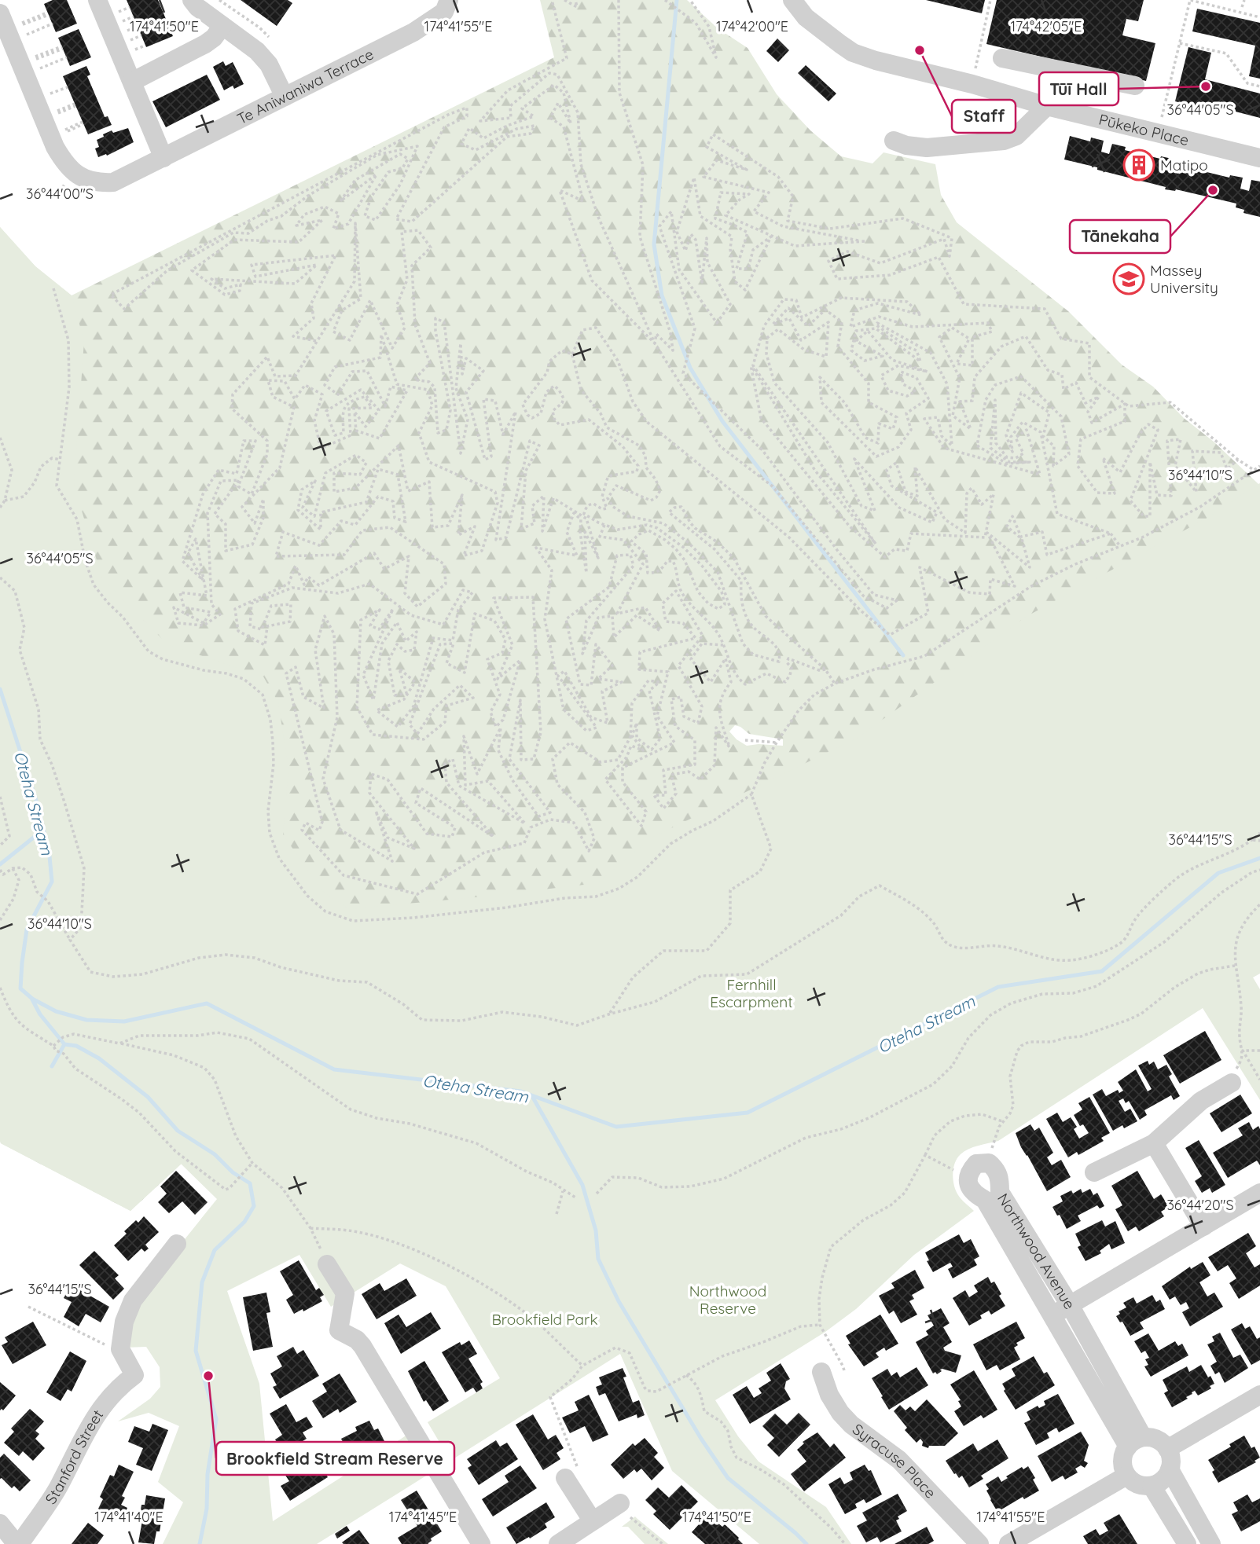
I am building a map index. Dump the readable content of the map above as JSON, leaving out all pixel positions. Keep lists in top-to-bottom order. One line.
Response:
{"streets":{"street":["Te Aniwaniwa Terrace","Pūkeko Place","Northwood Avenue","Stanford Street","Syracuse Place"]},"water":["Oteha Stream"],"parks":["Fernhill Escarpment","Northwood Reserve","Brookfield Park"],"places":{"other":["Staff","Tūī Hall","Tānekaha","Brookfield Stream Reserve"],"building":["Matipo"],"school or university":["Massey University"]},"coordinates":["174°41'50\"E","174°41'55\"E","174°42'00\"E","174°42'05\"E","36°44'05\"S","36°44'00\"S","36°44'10\"S","36°44'15\"S","36°44'20\"S","174°41'40\"E","174°41'45\"E"]}
